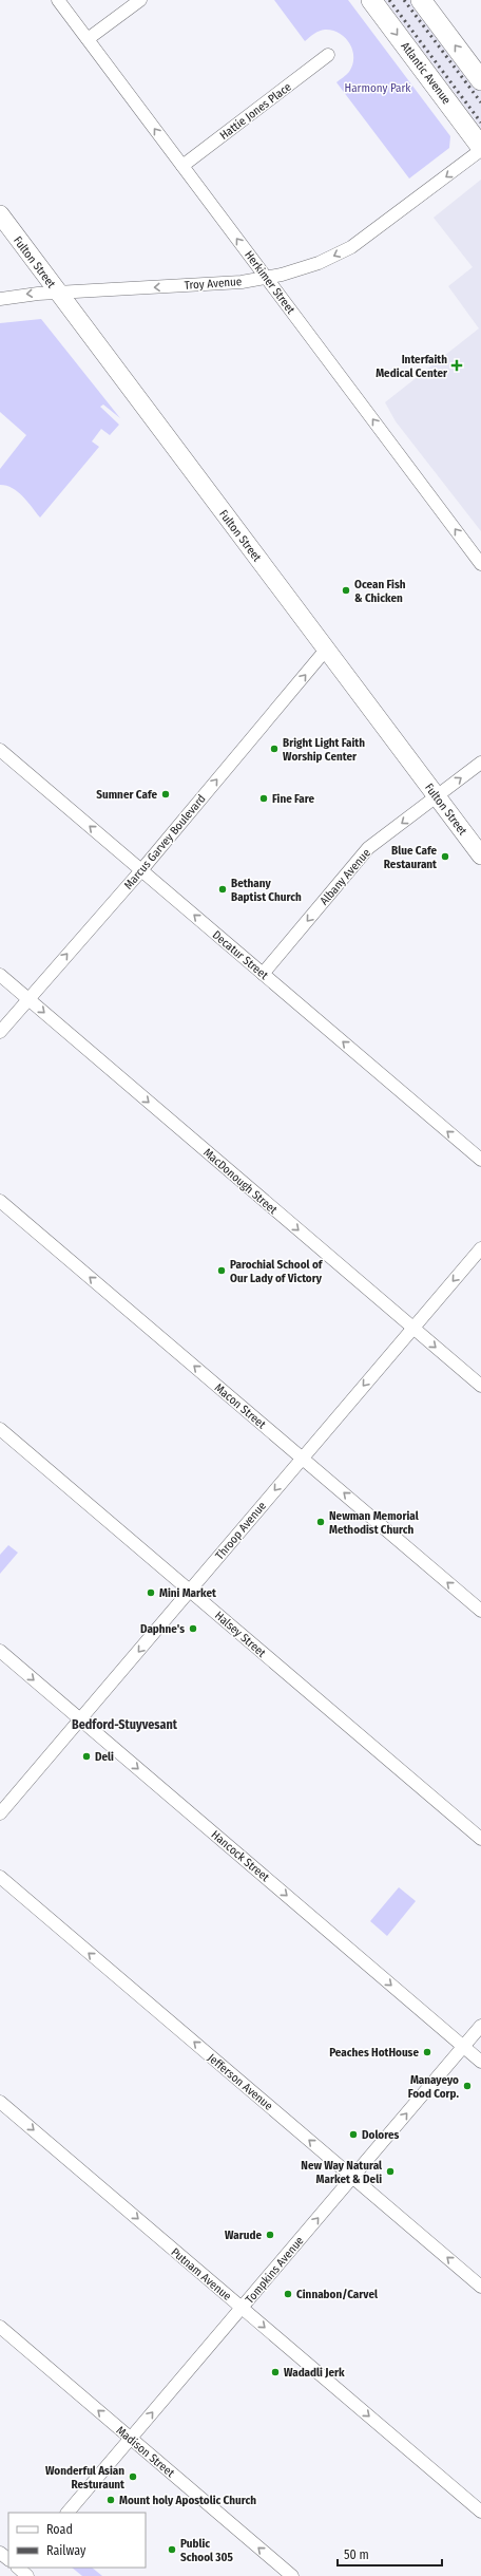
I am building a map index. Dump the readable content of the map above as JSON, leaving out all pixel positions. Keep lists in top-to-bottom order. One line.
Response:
{"streets":{"main road":["Atlantic Avenue","Fulton Street"],"street":["Hattie Jones Place","Herkimer Street","Troy Avenue","Marcus Garvey Boulevard","Albany Avenue","Decatur Street","MacDonough Street","Macon Street","Throop Avenue","Halsey Street","Hancock Street","Jefferson Avenue","Tompkins Avenue","Putnam Avenue","Madison Street"]},"crossings":[["Hattie Jones Place","Herkimer Street"],["Fulton Street","Troy Avenue"],["Fulton Street","Marcus Garvey Boulevard"],["Fulton Street","Albany Avenue"],["Herkimer Street","Troy Avenue"],["Marcus Garvey Boulevard","Decatur Street"],["Marcus Garvey Boulevard","MacDonough Street"],["Albany Avenue","Decatur Street"],["MacDonough Street","Throop Avenue"],["Macon Street","Throop Avenue"],["Throop Avenue","Halsey Street"],["Throop Avenue","Hancock Street"],["Hancock Street","Tompkins Avenue"],["Jefferson Avenue","Tompkins Avenue"],["Tompkins Avenue","Putnam Avenue"],["Tompkins Avenue","Madison Street"]],"one_way":["Herkimer Street","Troy Avenue","Marcus Garvey Boulevard","Decatur Street","MacDonough Street","Macon Street","Throop Avenue","Hancock Street","Jefferson Avenue","Tompkins Avenue","Putnam Avenue","Madison Street"],"districts":["Bedford-Stuyvesant"],"parks":["Harmony Park"],"places":{"health":["Interfaith Medical Center"],"other":["Ocean Fish & Chicken","Bright Light Faith Worship Center","Sumner Cafe","Fine Fare","Blue Cafe Restaurant","Bethany Baptist Church","Parochial School of Our Lady of Victory","Newman Memorial Methodist Church","Mini Market","Daphne's","Deli","Peaches HotHouse","Manayeyo Food Corp.","Dolores","New Way Natural Market & Deli","Warude","Cinnabon/Carvel","Wadadli Jerk","Wonderful Asian Resturaunt","Mount holy Apostolic Church","Public School 305"]},"legend":["Road","Railway"],"scale_bar":"50 m"}
